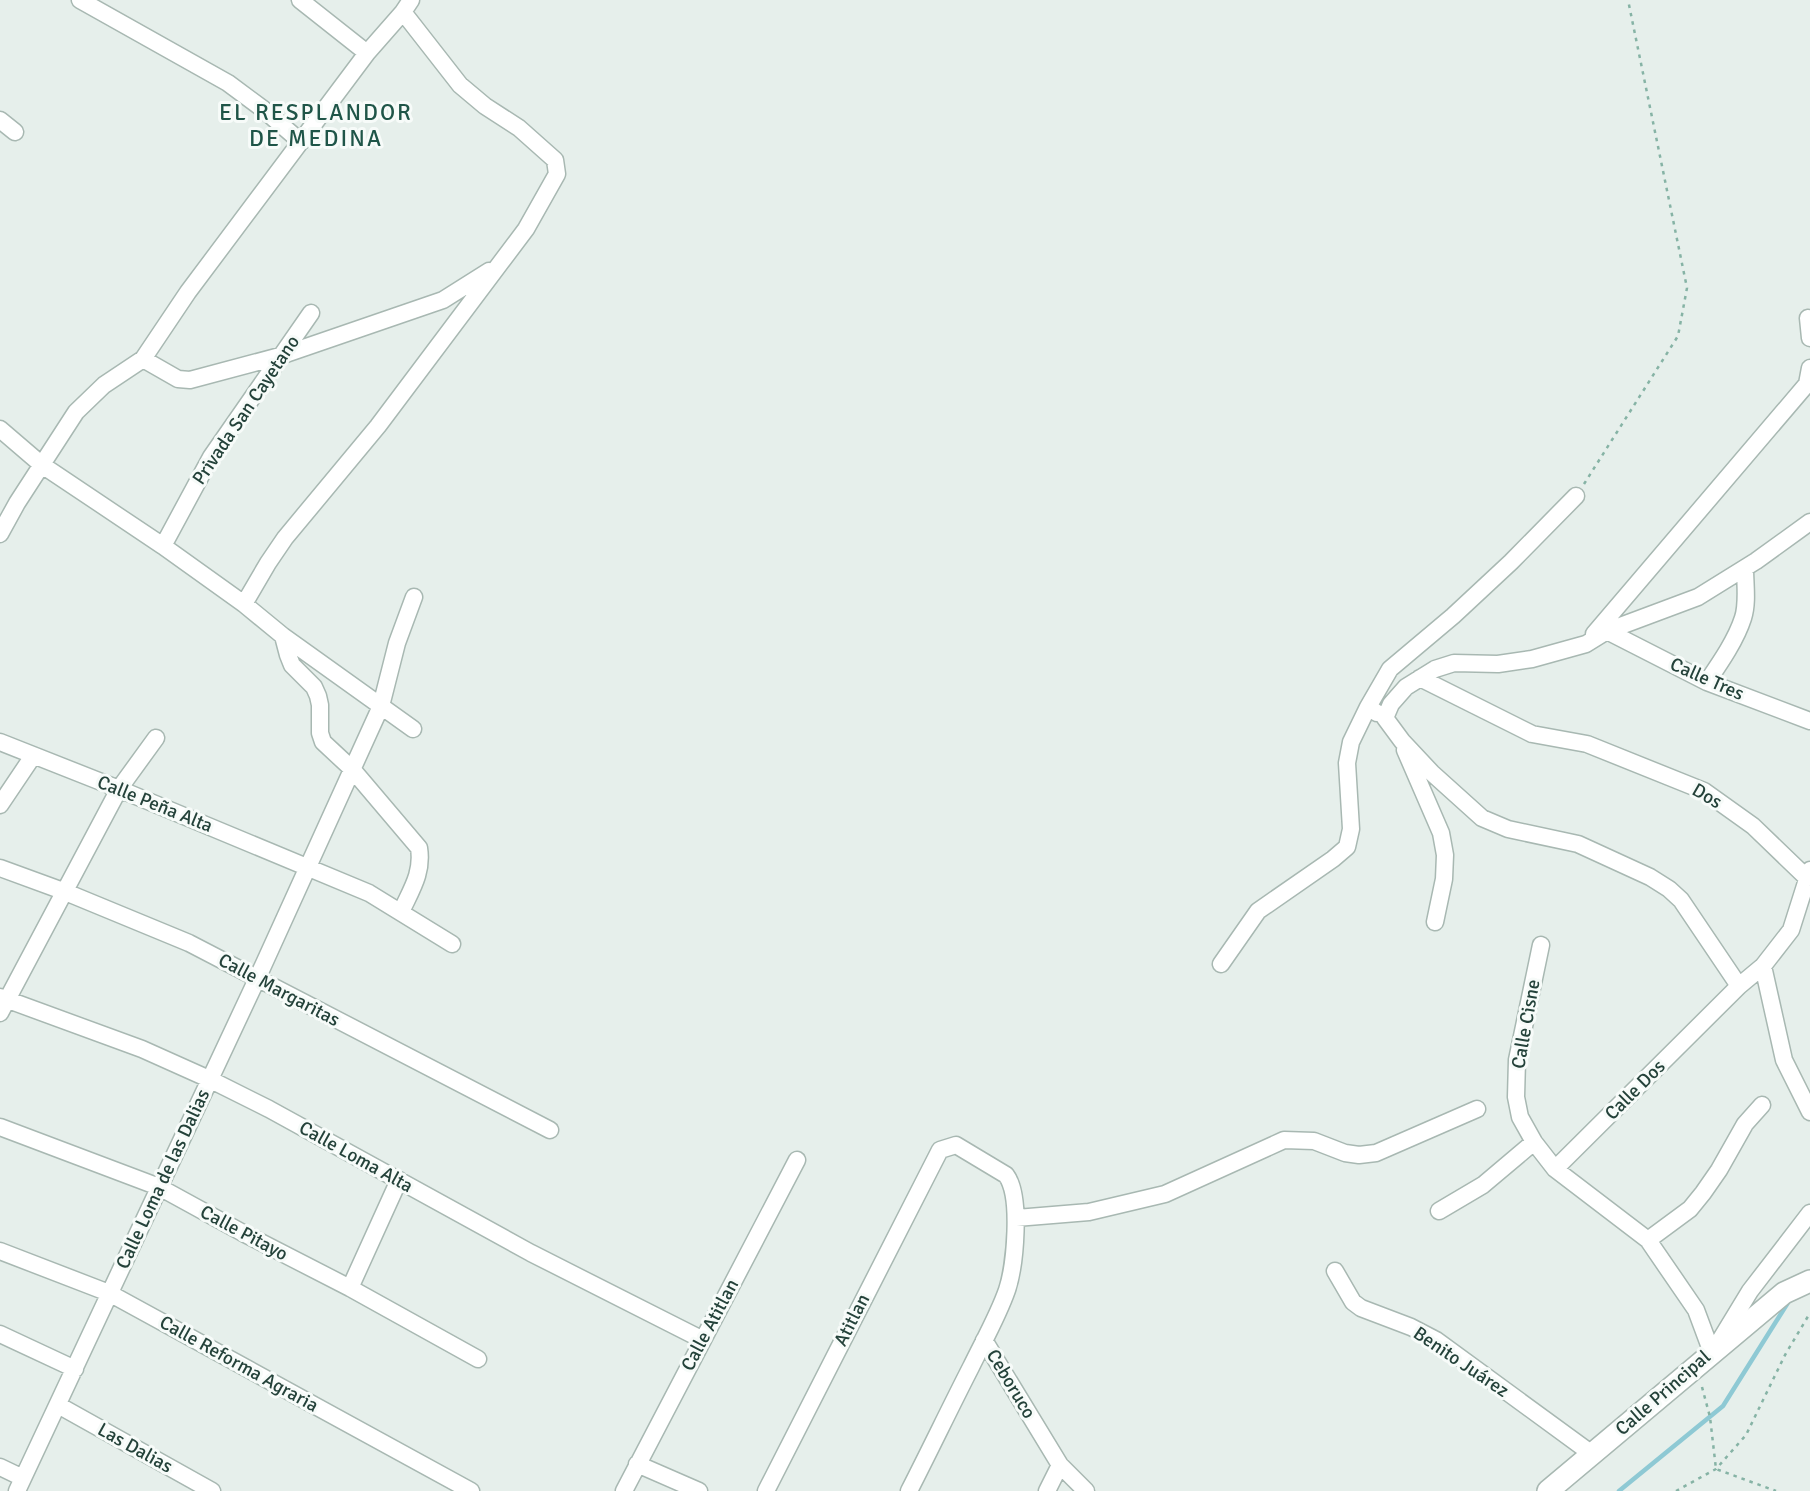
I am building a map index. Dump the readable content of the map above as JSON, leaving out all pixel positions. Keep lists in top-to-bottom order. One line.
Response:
{"streets":{"street":["Privada San Cayetano","Calle Tres","Dos","Calle Peña Alta","Calle Margaritas","Calle Cisne","Calle Dos","Calle Loma Alta","Calle Loma de las Dalias","Calle Pitayo","Atitlan","Calle Atitlan","Benito Juárez","Calle Reforma Agraria","Ceboruco","Calle Principal","Las Dalias"]},"crossings":[["Dos","Calle Dos"],["Calle Peña Alta","Calle Loma de las Dalias"],["Calle Margaritas","Calle Loma de las Dalias"],["Calle Loma Alta","Calle Loma de las Dalias"],["Calle Loma Alta","Calle Atitlan"],["Calle Loma de las Dalias","Calle Pitayo"],["Calle Loma de las Dalias","Calle Reforma Agraria"],["Calle Loma de las Dalias","Las Dalias"],["Atitlan","Ceboruco"],["Benito Juárez","Calle Principal"]],"districts":["EL RESPLANDOR DE MEDINA"]}
